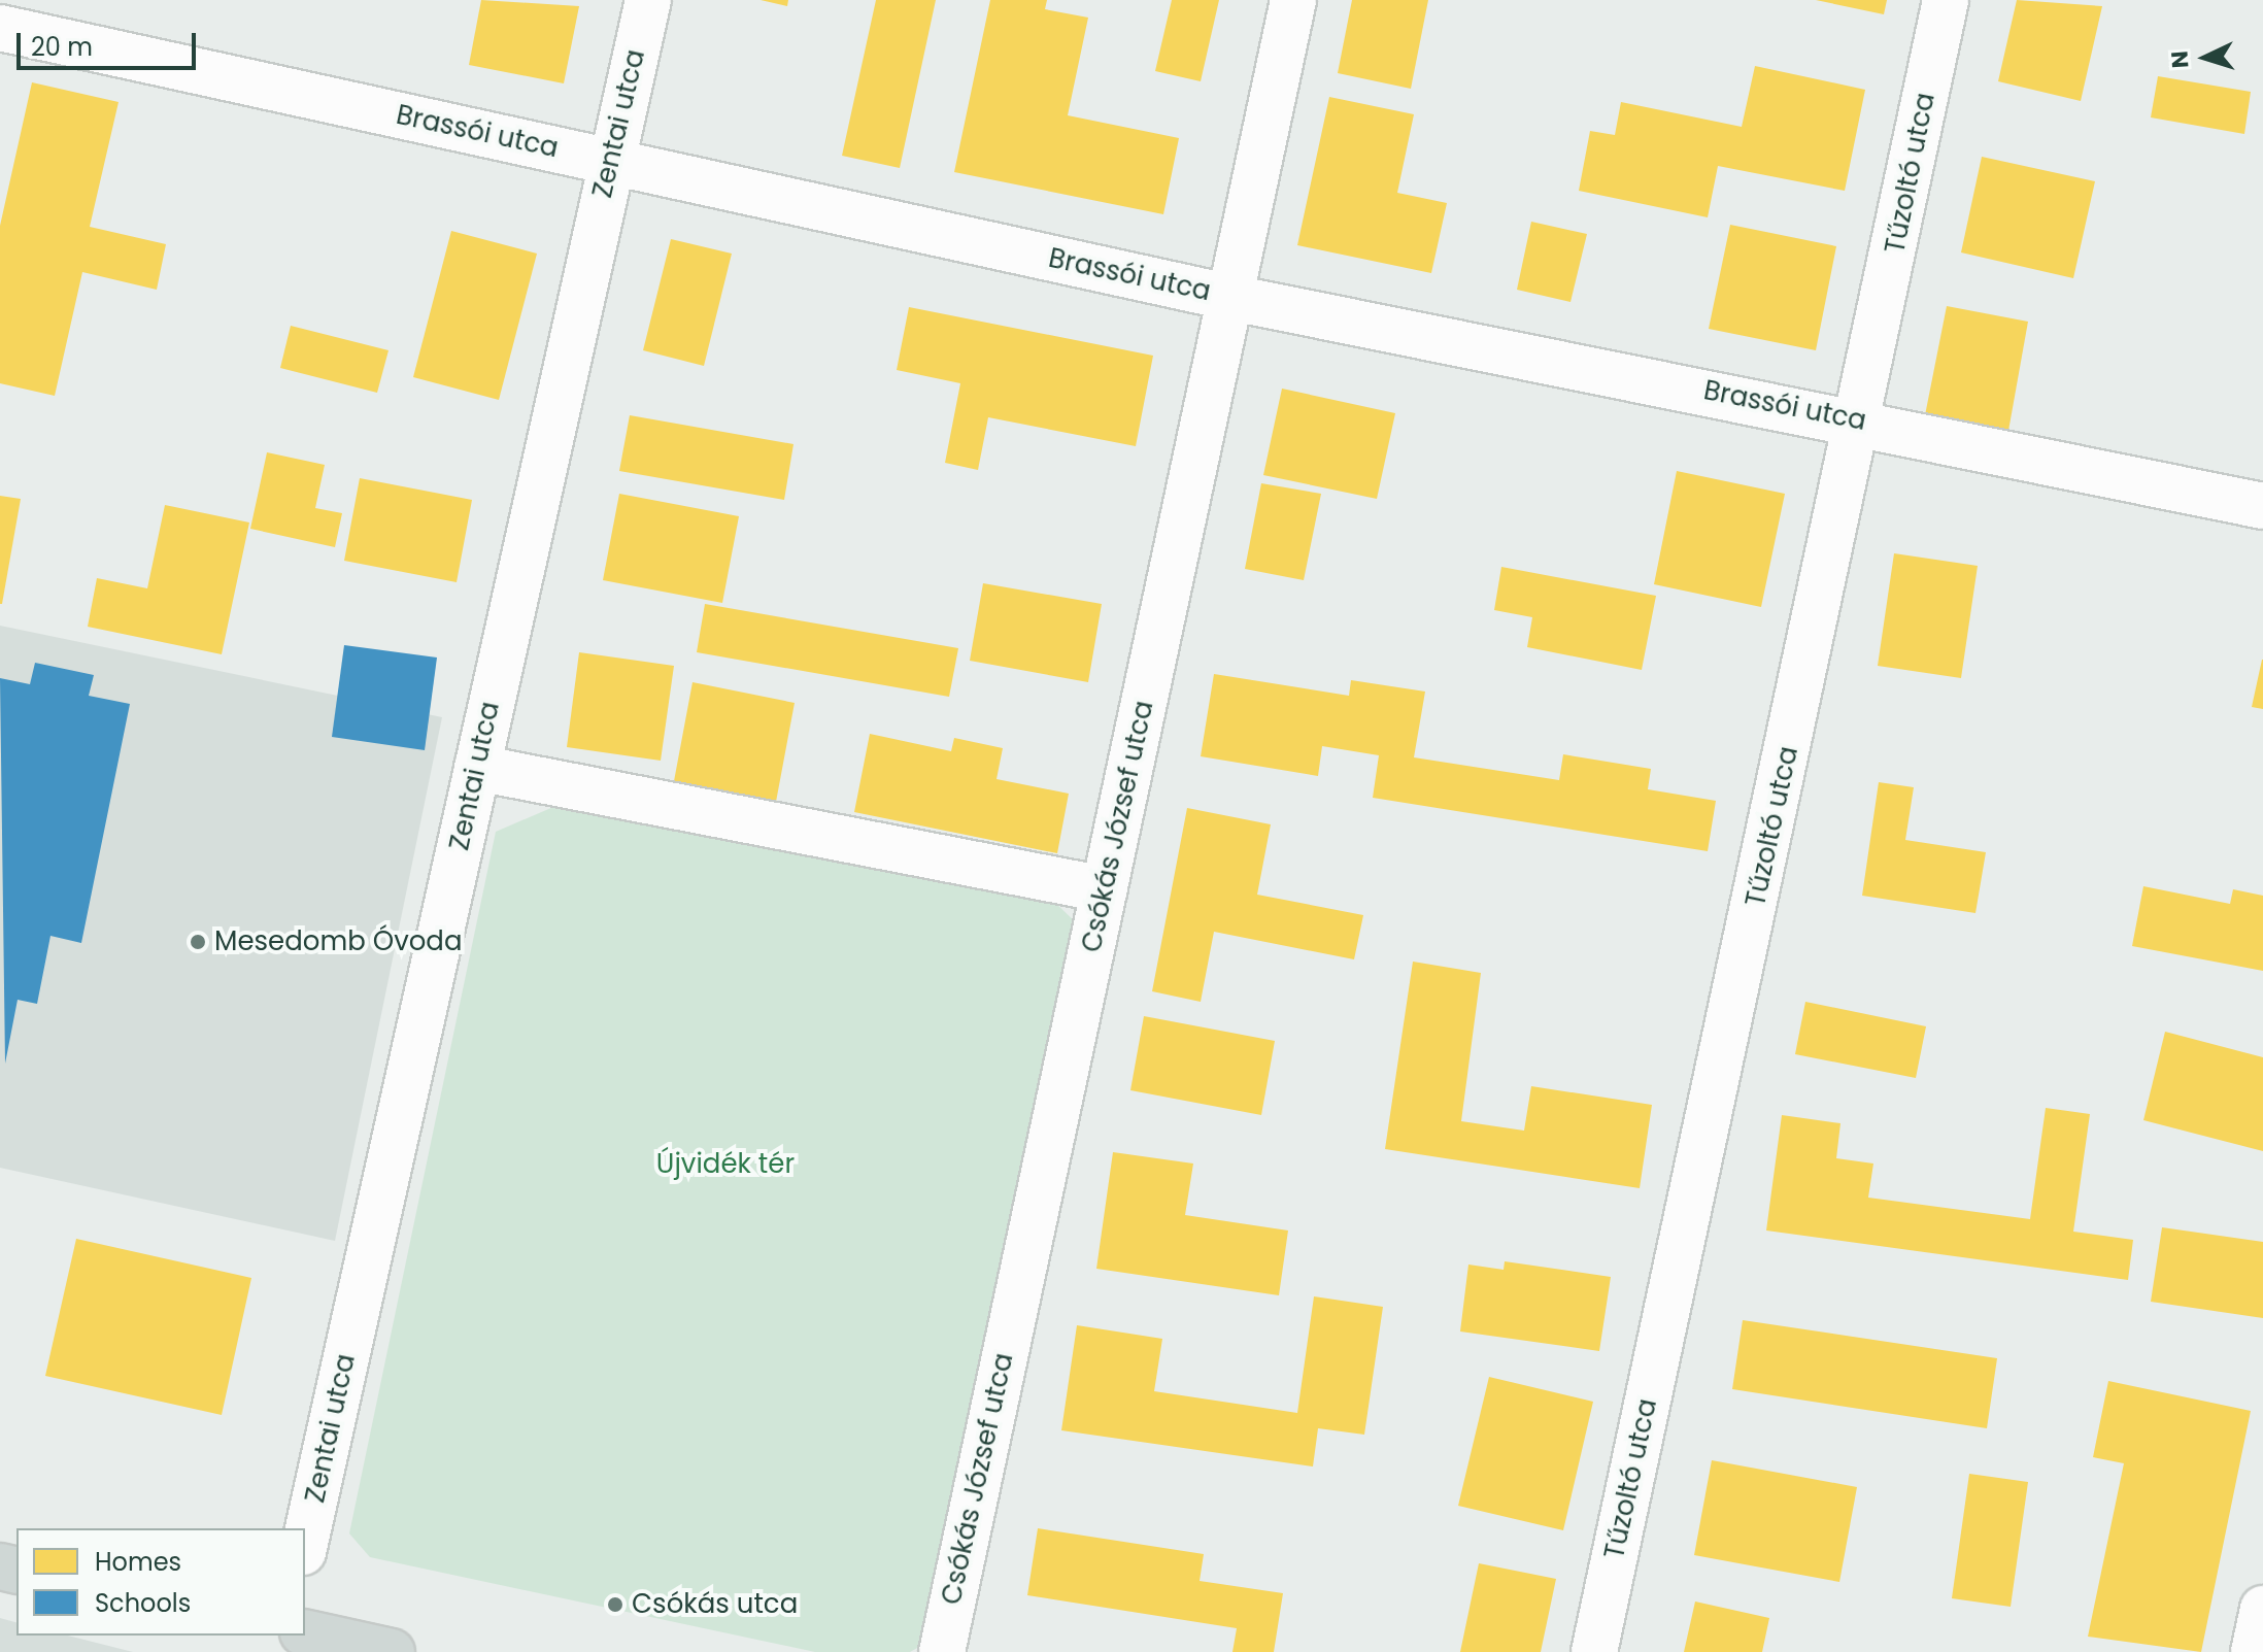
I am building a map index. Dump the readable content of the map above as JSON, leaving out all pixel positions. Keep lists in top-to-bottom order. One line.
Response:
{"streets":{"street":["Zentai utca","Brassói utca","Tűzoltó utca","Csókás József utca"]},"crossings":[["Zentai utca","Brassói utca"],["Brassói utca","Tűzoltó utca"],["Brassói utca","Csókás József utca"]],"parks":["Újvidék tér"],"places":["Mesedomb Óvoda","Csókás utca"],"legend":["Homes","Schools"],"scale_bar":"20 m","north":"left"}
